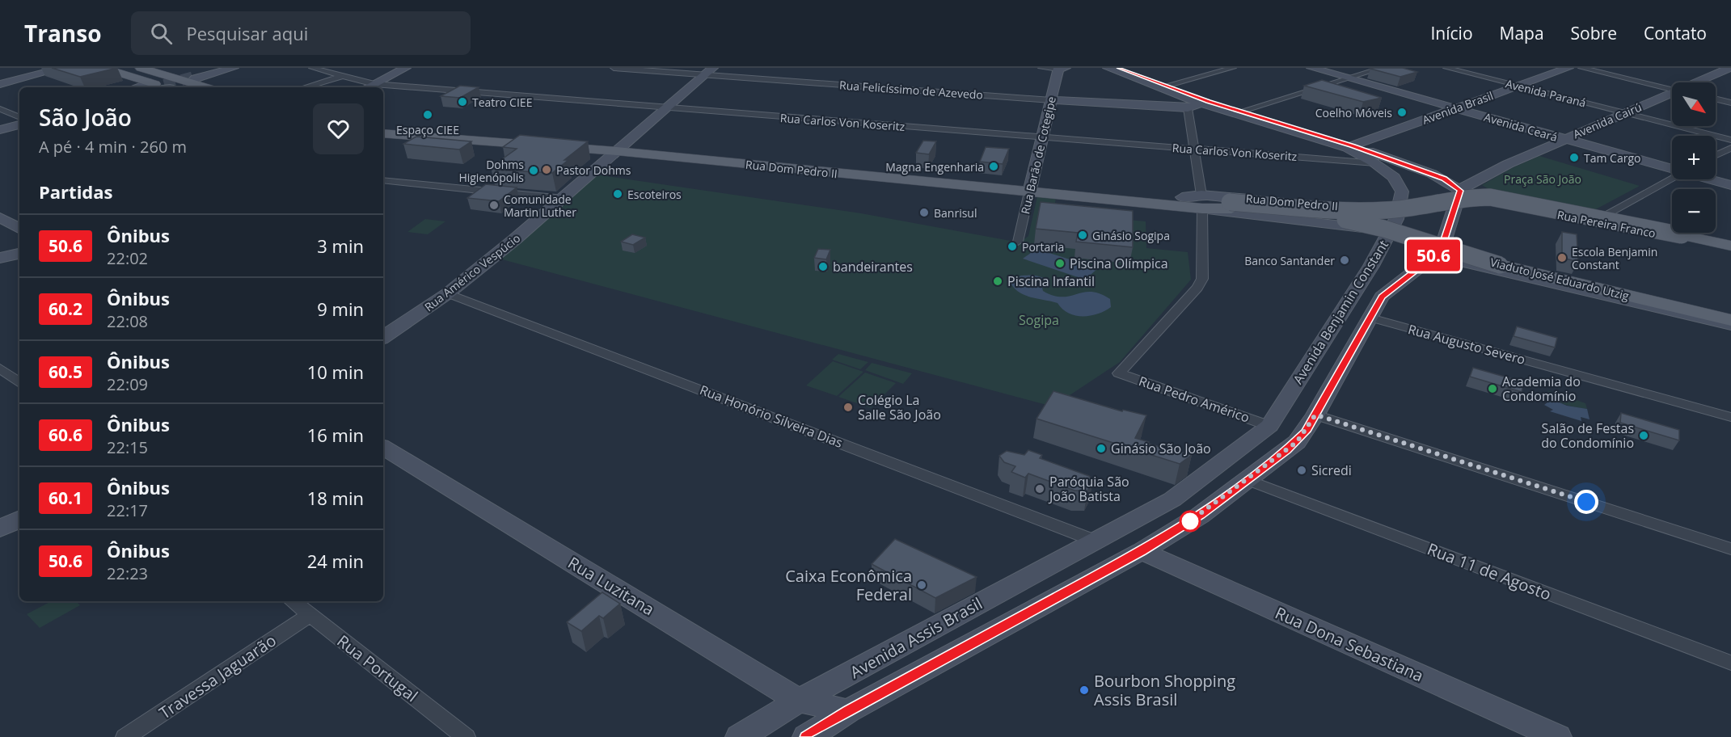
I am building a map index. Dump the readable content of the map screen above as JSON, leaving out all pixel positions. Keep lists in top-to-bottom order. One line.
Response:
{"streets":{"main road":["Rua Felicíssimo de Azevedo","Avenida Brasil","Avenida Cairú","Avenida Ceará","Rua Barão de Cotegipe","Rua Dom Pedro II","Rua Pereira Franco","Rua Américo Vespúcio","Viaduto José Eduardo Utzig","Avenida Benjamin Constant","Rua Luzitana","Avenida Assis Brasil","Rua Dona Sebastiana"],"street":["Avenida Paraná","Rua Carlos Von Koseritz","Rua Augusto Severo","Rua Pedro Américo","Rua Honório Silveira Dias","Rua 11 de Agosto","Rua Portugal","Travessa Jaguarão"]},"crossings":[["Rua Felicíssimo de Azevedo","Rua Barão de Cotegipe"],["Rua Felicíssimo de Azevedo","Rua Américo Vespúcio"],["Avenida Paraná","Avenida Brasil"],["Avenida Paraná","Avenida Cairú"],["Avenida Brasil","Avenida Ceará"],["Avenida Cairú","Avenida Ceará"],["Avenida Cairú","Rua Pereira Franco"],["Rua Carlos Von Koseritz","Rua Barão de Cotegipe"],["Rua Carlos Von Koseritz","Rua Américo Vespúcio"],["Rua Barão de Cotegipe","Rua Dom Pedro II"],["Rua Dom Pedro II","Rua Américo Vespúcio"],["Rua Dom Pedro II","Viaduto José Eduardo Utzig"],["Rua Dom Pedro II","Avenida Benjamin Constant"],["Rua Dom Pedro II","Rua Pedro Américo"],["Rua Américo Vespúcio","Rua Honório Silveira Dias"],["Avenida Benjamin Constant","Rua Augusto Severo"],["Avenida Benjamin Constant","Rua Pedro Américo"],["Avenida Benjamin Constant","Rua Honório Silveira Dias"],["Avenida Benjamin Constant","Rua 11 de Agosto"],["Avenida Benjamin Constant","Avenida Assis Brasil"],["Avenida Benjamin Constant","Rua Dona Sebastiana"],["Rua Honório Silveira Dias","Avenida Assis Brasil"],["Rua Luzitana","Avenida Assis Brasil"],["Rua Portugal","Travessa Jaguarão"]],"parks":["Praça São João","Sogipa"],"places":["Teatro CIEE","Coelho Móveis","Espaço CIEE","Tam Cargo","Magna Engenharia","Pastor Dohms","Dohms Higienópolis","Escoteiros","Comunidade Martin Luther","Banrisul","Ginásio Sogipa","Portaria","Escola Benjamin Constant","Banco Santander","Piscina Olímpica","bandeirantes","Piscina Infantil","Academia do Condomínio","Colégio La Salle São João","Salão de Festas do Condomínio","Ginásio São João","Sicredi","Paróquia São João Batista","Caixa Econômica Federal","Bourbon Shopping Assis Brasil"],"lines":["bus line 50.6"],"north":"bottom right","page":{"header":"Transo","search":"Pesquisar aqui","nav":["Início","Mapa","Sobre","Contato"],"on_map":"50.6","map_buttons":["+","−"],"heading":[["São João","A pé · 4 min · 260 m"],"Partidas"],"list":[{"mark":"50.6","name":"Ônibus","note":"22:02","value":"3 min"},{"mark":"60.2","name":"Ônibus","note":"22:08","value":"9 min"},{"mark":"60.5","name":"Ônibus","note":"22:09","value":"10 min"},{"mark":"60.6","name":"Ônibus","note":"22:15","value":"16 min"},{"mark":"60.1","name":"Ônibus","note":"22:17","value":"18 min"},{"mark":"50.6","name":"Ônibus","note":"22:23","value":"24 min"}]}}
